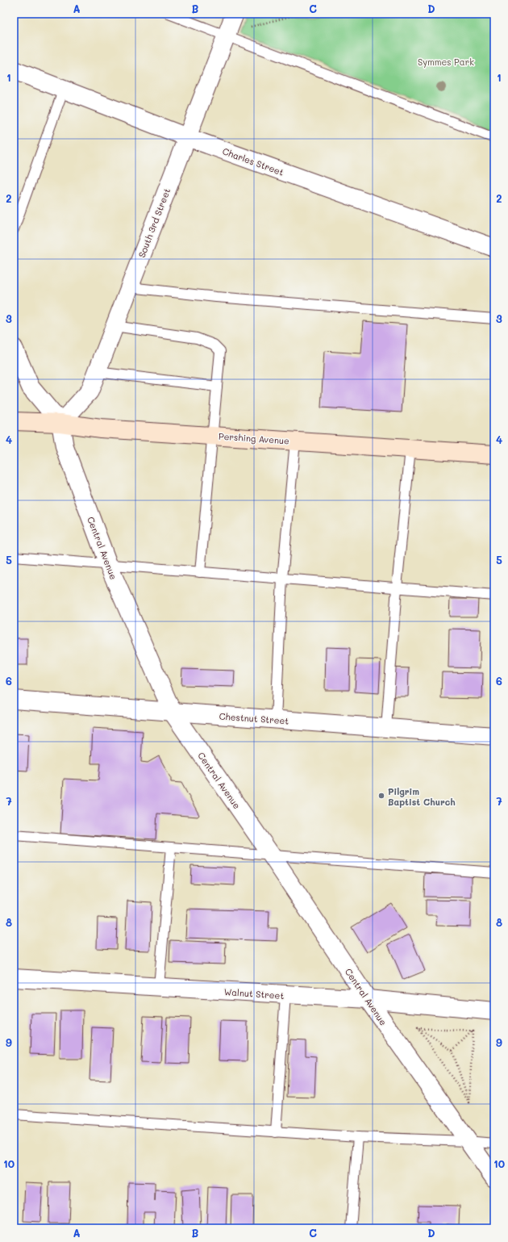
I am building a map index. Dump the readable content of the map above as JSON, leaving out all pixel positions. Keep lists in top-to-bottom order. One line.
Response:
{"streets":{"main road":["Pershing Avenue"],"street":["Charles Street","South 3rd Street","Central Avenue","Chestnut Street","Walnut Street"]},"crossings":[["Charles Street","South 3rd Street"],["South 3rd Street","Pershing Avenue"],["South 3rd Street","Central Avenue"],["Pershing Avenue","Central Avenue"],["Central Avenue","Chestnut Street"],["Central Avenue","Walnut Street"]],"parks":["Symmes Park"],"places":["Pilgrim Baptist Church"],"grid":{"columns":["A","B","C","D"],"rows":["1","2","3","4","5","6","7","8","9","10"]}}
